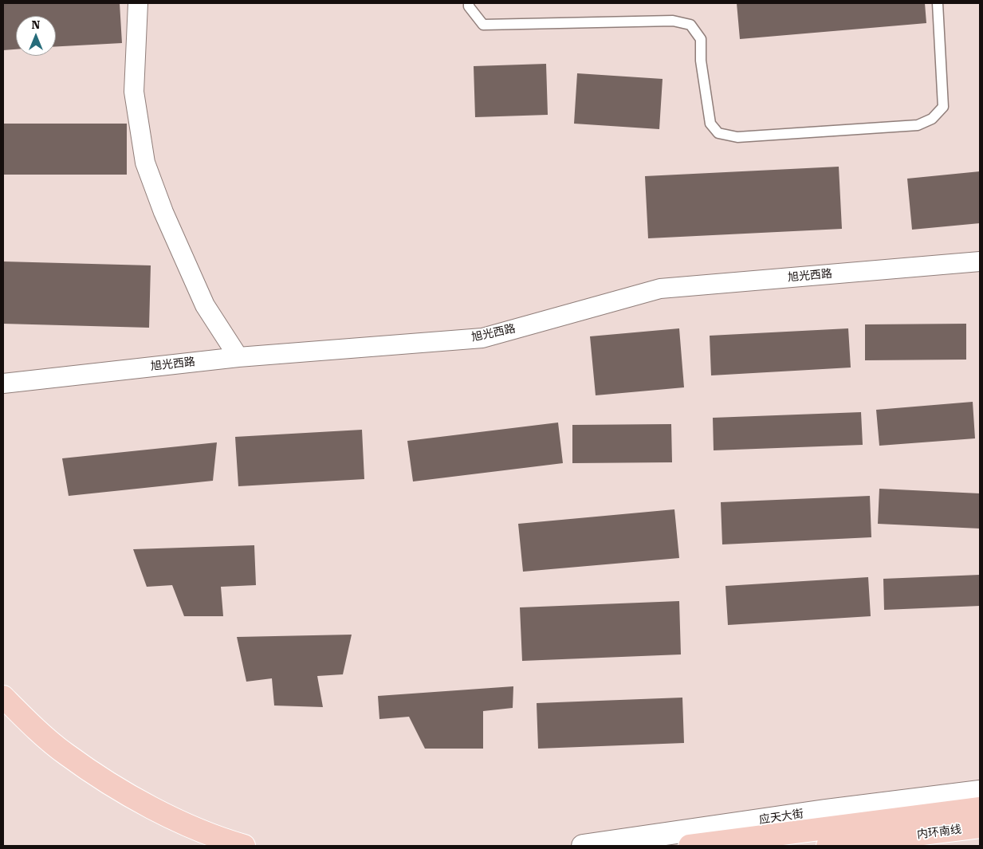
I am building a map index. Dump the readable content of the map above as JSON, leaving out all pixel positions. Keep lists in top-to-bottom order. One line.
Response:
{"streets":{"highway":["内环南线"],"street":["旭光西路","应天大街"]},"north":"top"}
